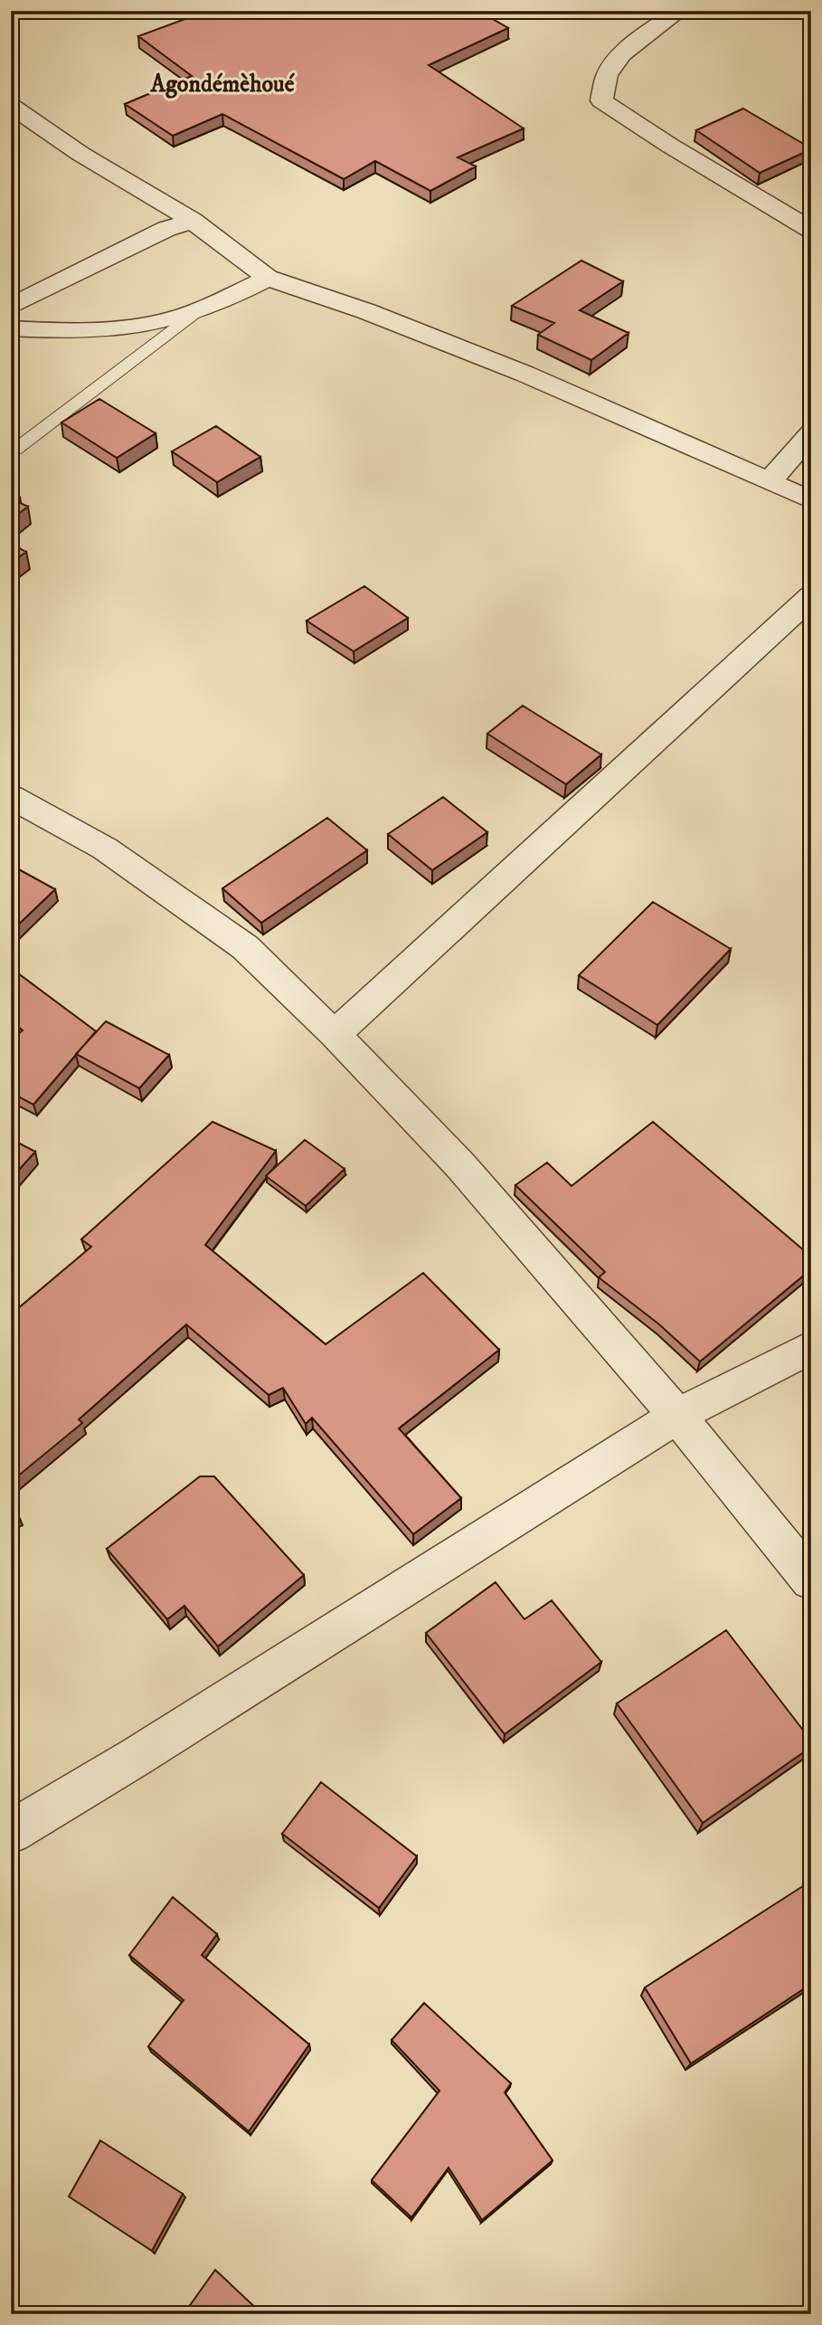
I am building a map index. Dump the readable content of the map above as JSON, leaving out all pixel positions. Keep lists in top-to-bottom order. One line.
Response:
{"districts":["Agondémèhoué"]}
